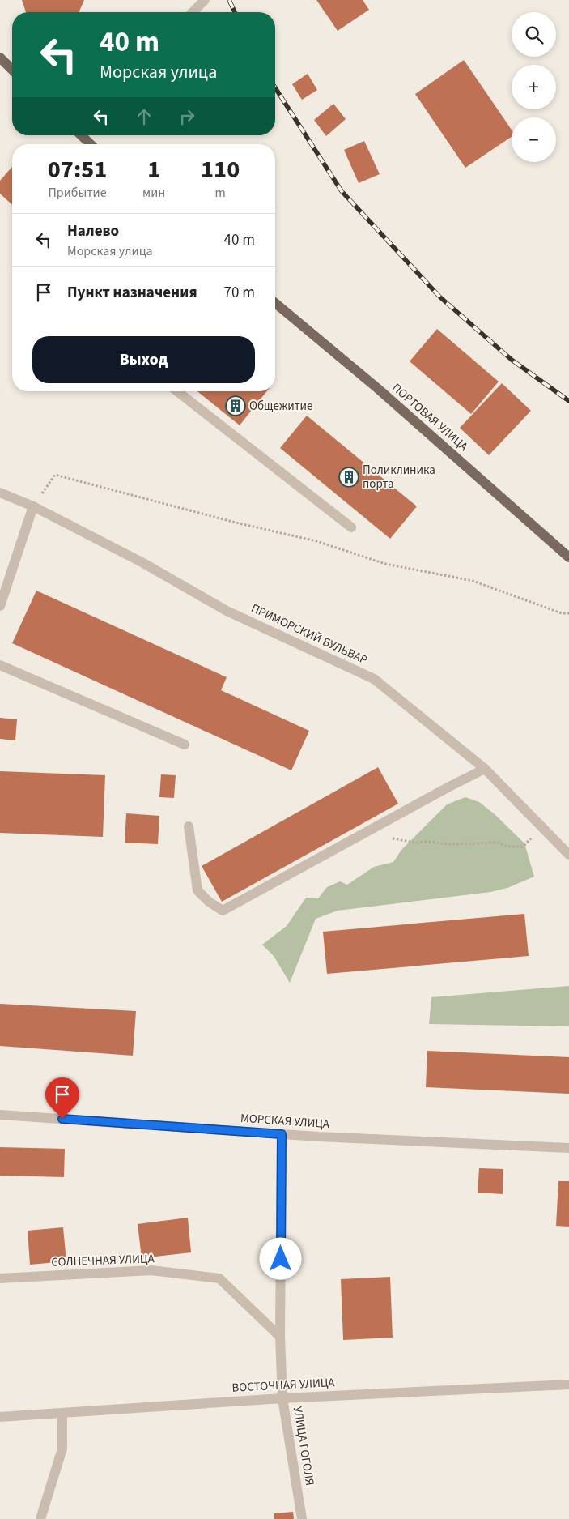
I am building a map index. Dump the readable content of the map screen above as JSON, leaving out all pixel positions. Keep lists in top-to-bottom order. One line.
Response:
{"streets":{"main road":["ПОРТОВАЯ УЛИЦА"],"street":["ПРИМОРСКИЙ БУЛЬВАР","МОРСКАЯ УЛИЦА","СОЛНЕЧНАЯ УЛИЦА","ВОСТОЧНАЯ УЛИЦА","УЛИЦА ГОГОЛЯ"]},"crossings":[["МОРСКАЯ УЛИЦА","УЛИЦА ГОГОЛЯ"],["СОЛНЕЧНАЯ УЛИЦА","УЛИЦА ГОГОЛЯ"],["ВОСТОЧНАЯ УЛИЦА","УЛИЦА ГОГОЛЯ"]],"places":{"building":["Общежитие","Поликлиника порта"]},"page":{"map_buttons":["+","−"],"turn":["40 m","Морская улица"],"eta":["07:51","Прибытие","1","мин","110","m"],"list":[{"name":"Налево","note":"Морская улица","value":"40 m"},{"name":"Пункт назначения","value":"70 m"}],"buttons":"Выход"}}
